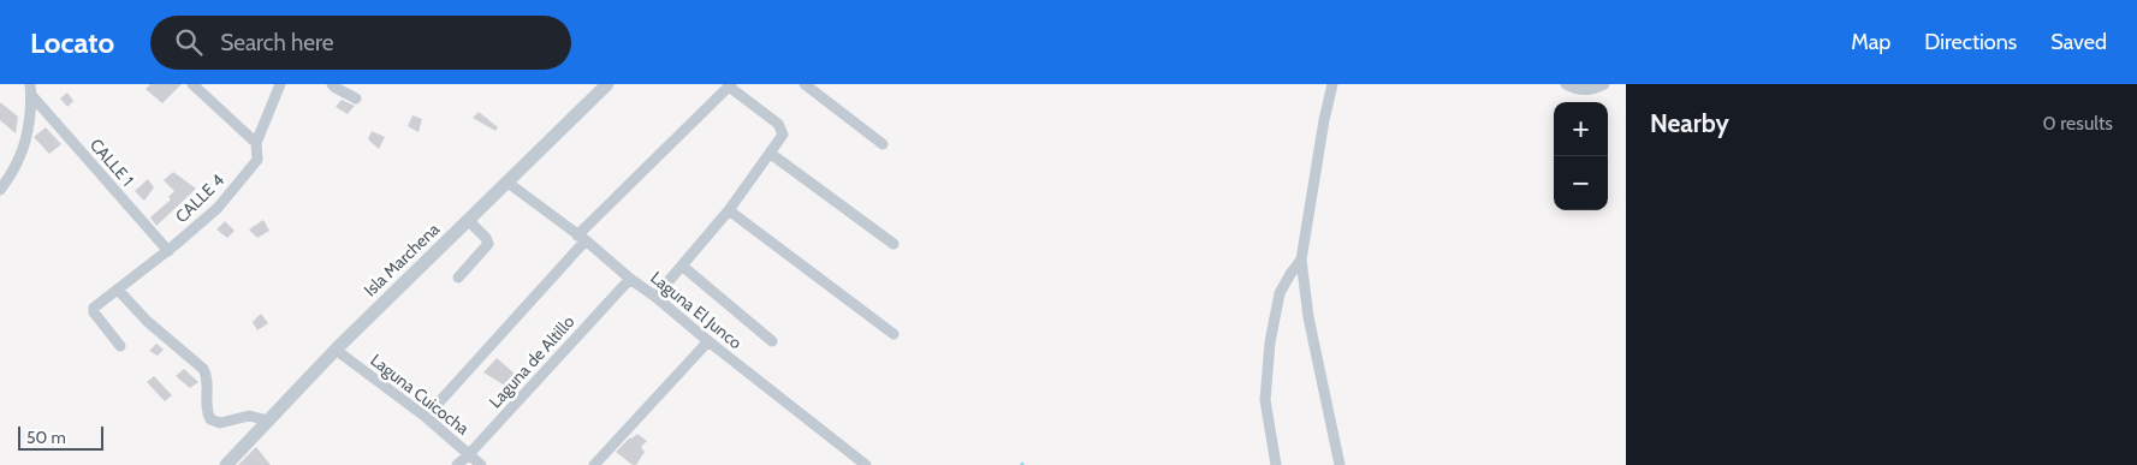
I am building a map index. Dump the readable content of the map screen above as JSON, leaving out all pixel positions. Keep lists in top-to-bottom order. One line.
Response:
{"streets":{"street":["CALLE 1","CALLE 4","Isla Marchena","Laguna El Junco","Laguna de Altillo","Laguna Cuicocha"]},"crossings":[["CALLE 1","CALLE 4"],["Isla Marchena","Laguna El Junco"],["Isla Marchena","Laguna Cuicocha"],["Laguna El Junco","Laguna de Altillo"],["Laguna de Altillo","Laguna Cuicocha"]],"scale_bar":"50 m","page":{"header":"Locato","search":"Search here","nav":["Map","Directions","Saved"],"heading":["Nearby","0 results"],"map_buttons":["+","−"],"scale":"50 m"}}
